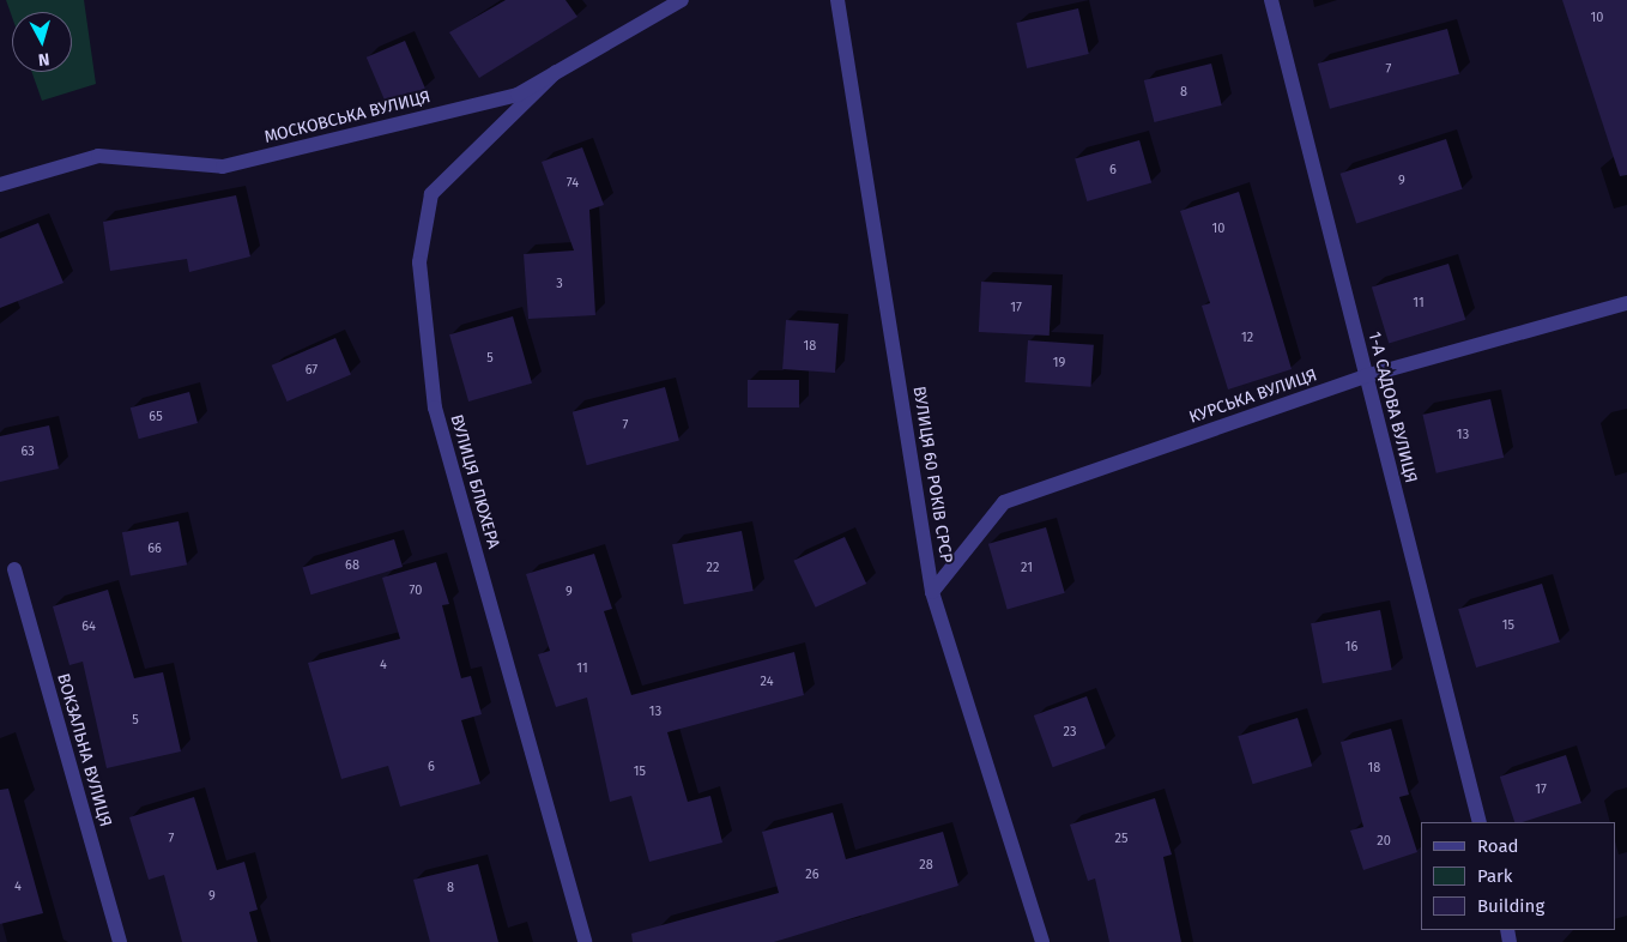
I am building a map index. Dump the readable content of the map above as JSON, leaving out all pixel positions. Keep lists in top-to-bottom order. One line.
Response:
{"streets":{"street":["МОСКОВСЬКА ВУЛИЦЯ","КУРСЬКА ВУЛИЦЯ","1-А САДОВА ВУЛИЦЯ","ВУЛИЦЯ 60 РОКІВ СРСР","ВУЛИЦЯ БЛЮХЕРА","ВОКЗАЛЬНА ВУЛИЦЯ"]},"crossings":[["МОСКОВСЬКА ВУЛИЦЯ","ВУЛИЦЯ БЛЮХЕРА"],["КУРСЬКА ВУЛИЦЯ","1-А САДОВА ВУЛИЦЯ"],["КУРСЬКА ВУЛИЦЯ","ВУЛИЦЯ 60 РОКІВ СРСР"]],"house_numbers":["10","7","8","6","9","74","10","3","11","17","12","18","5","19","67","65","7","13","63","66","68","22","21","70","9","15","64","16","4","11","24","13","5","23","6","18","15","17","7","25","20","28","26","4","8","9"],"legend":["Road","Park","Building"],"north":"bottom"}
